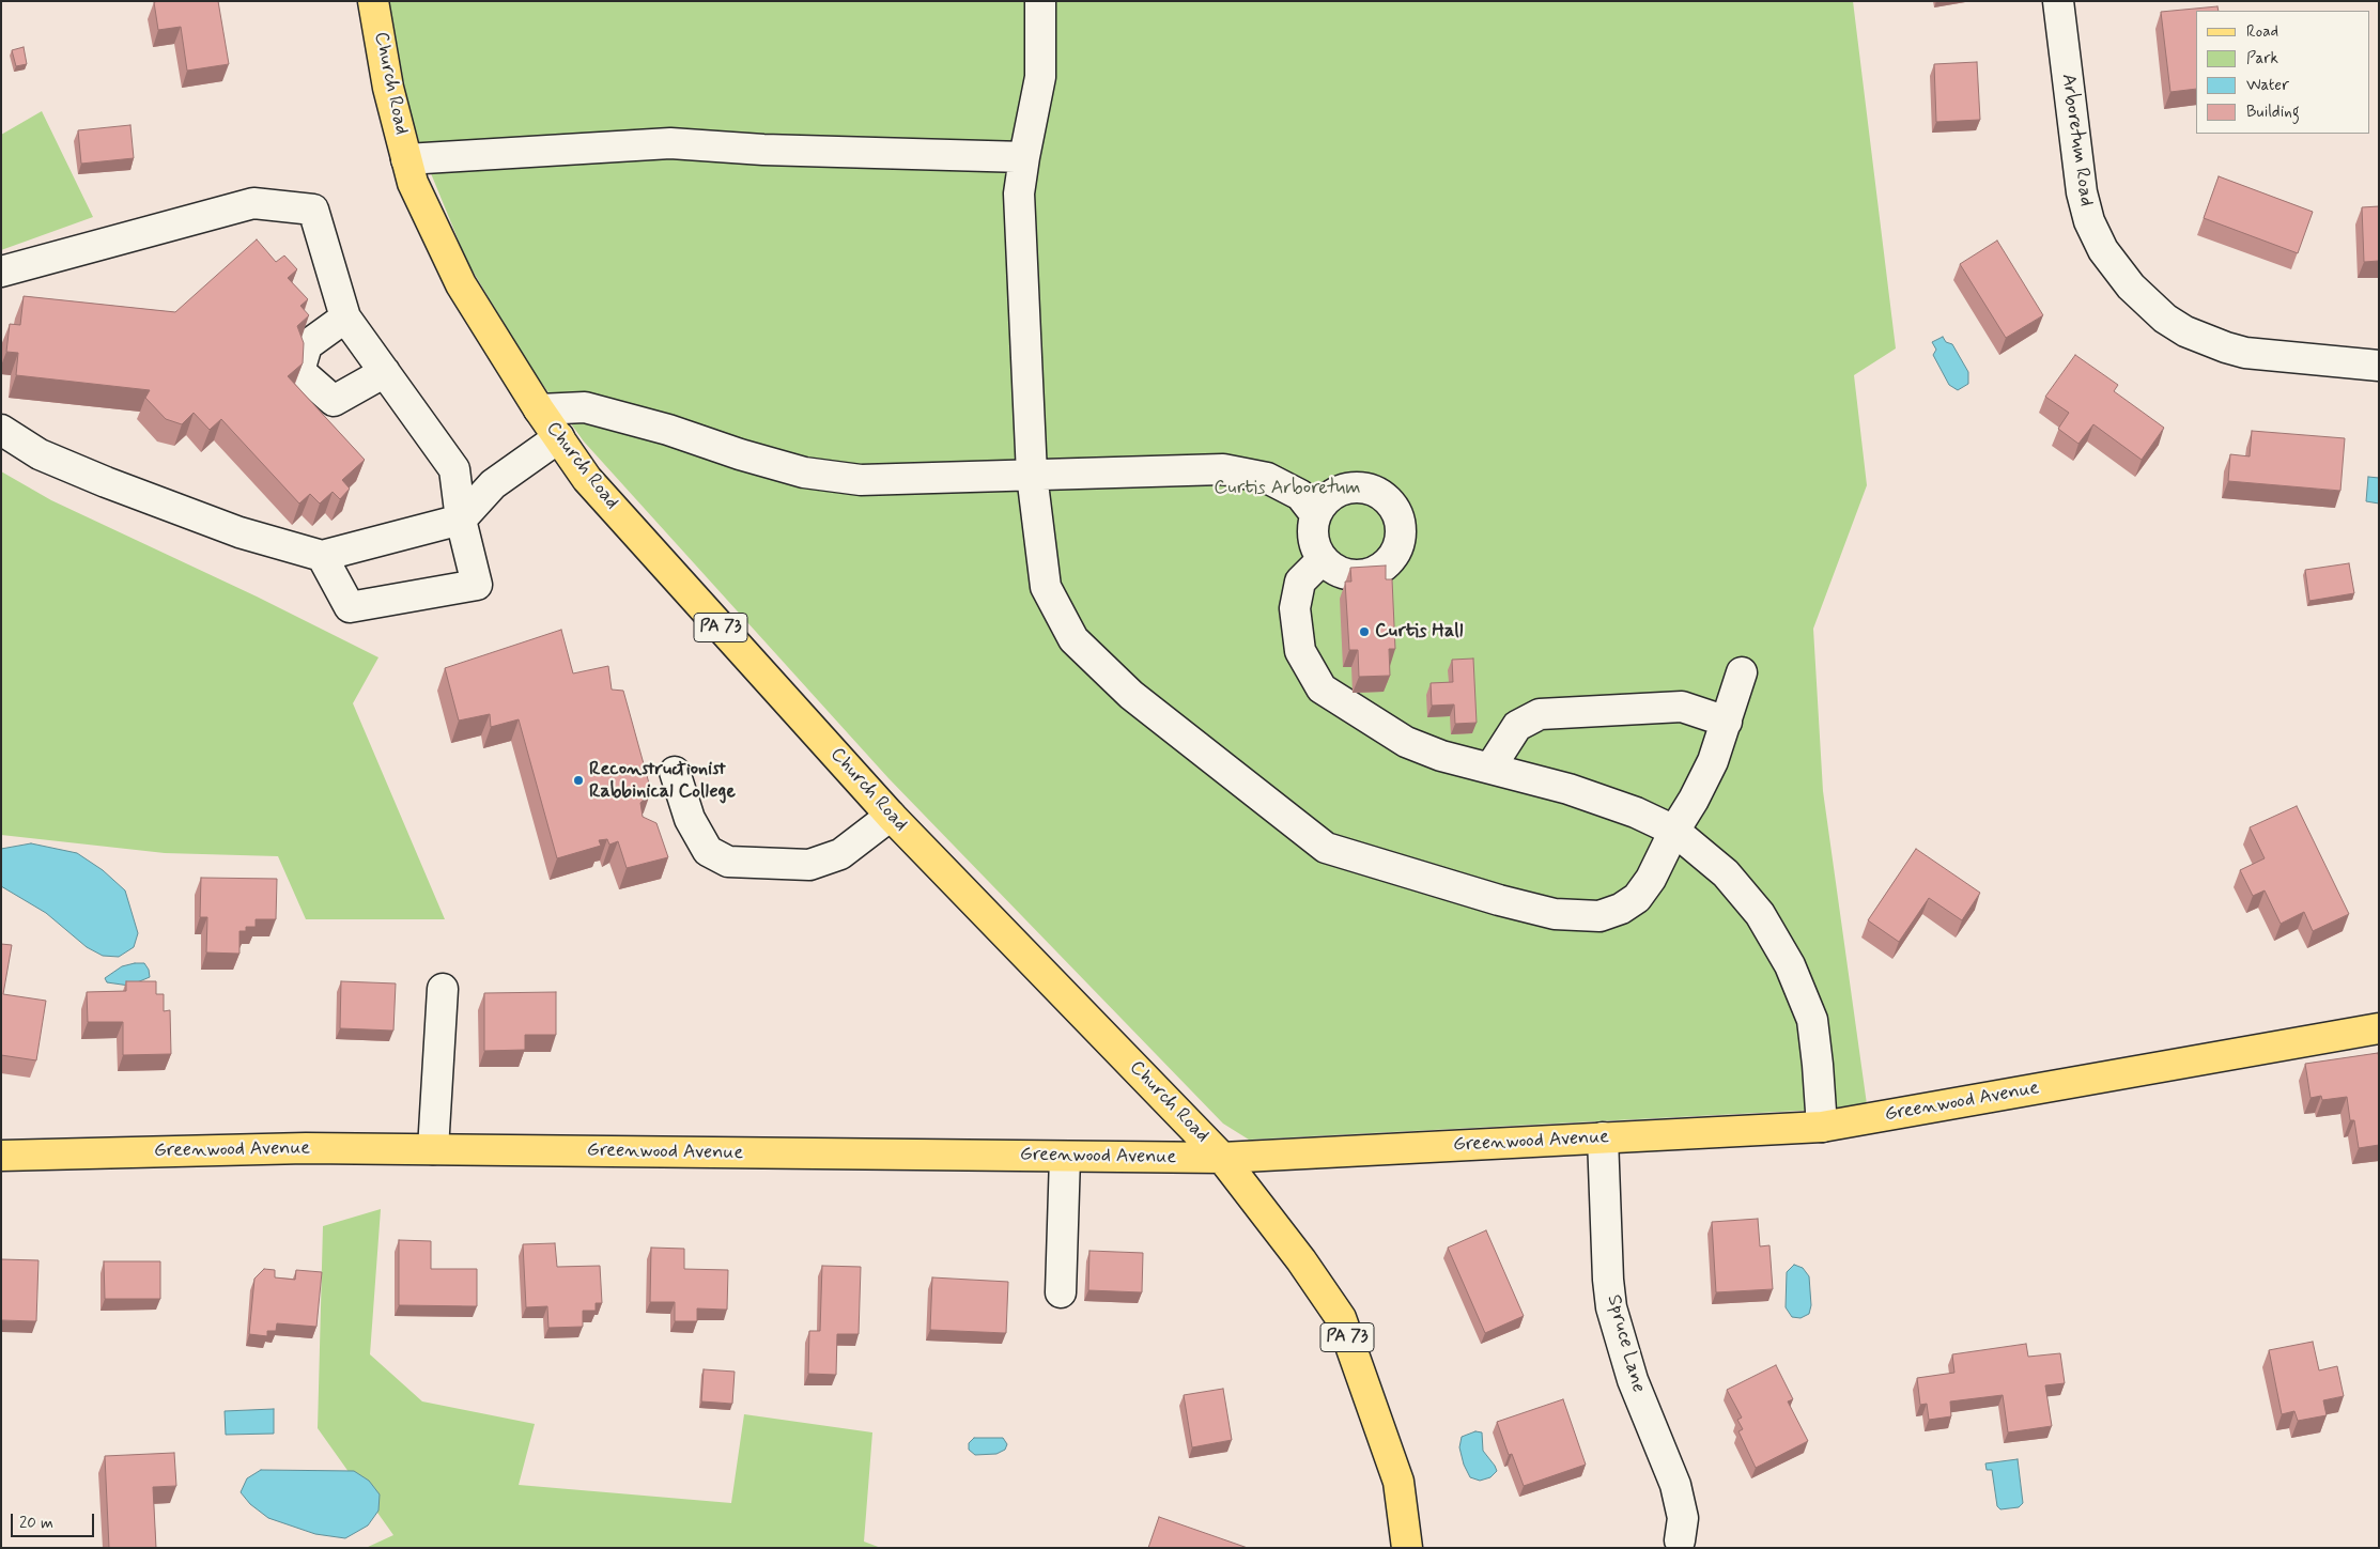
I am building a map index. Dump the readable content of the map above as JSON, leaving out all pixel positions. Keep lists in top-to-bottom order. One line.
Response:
{"streets":{"main road":["Church Road","PA 73","Greenwood Avenue"],"street":["Arboretum Road","Spruce Lane"]},"crossings":[["Church Road","Greenwood Avenue"],["Greenwood Avenue","Spruce Lane"]],"parks":["Curtis Arboretum"],"places":["Curtis Hall","Reconstructionist Rabbinical College"],"legend":["Road","Park","Water","Building"],"scale_bar":"20 m"}
